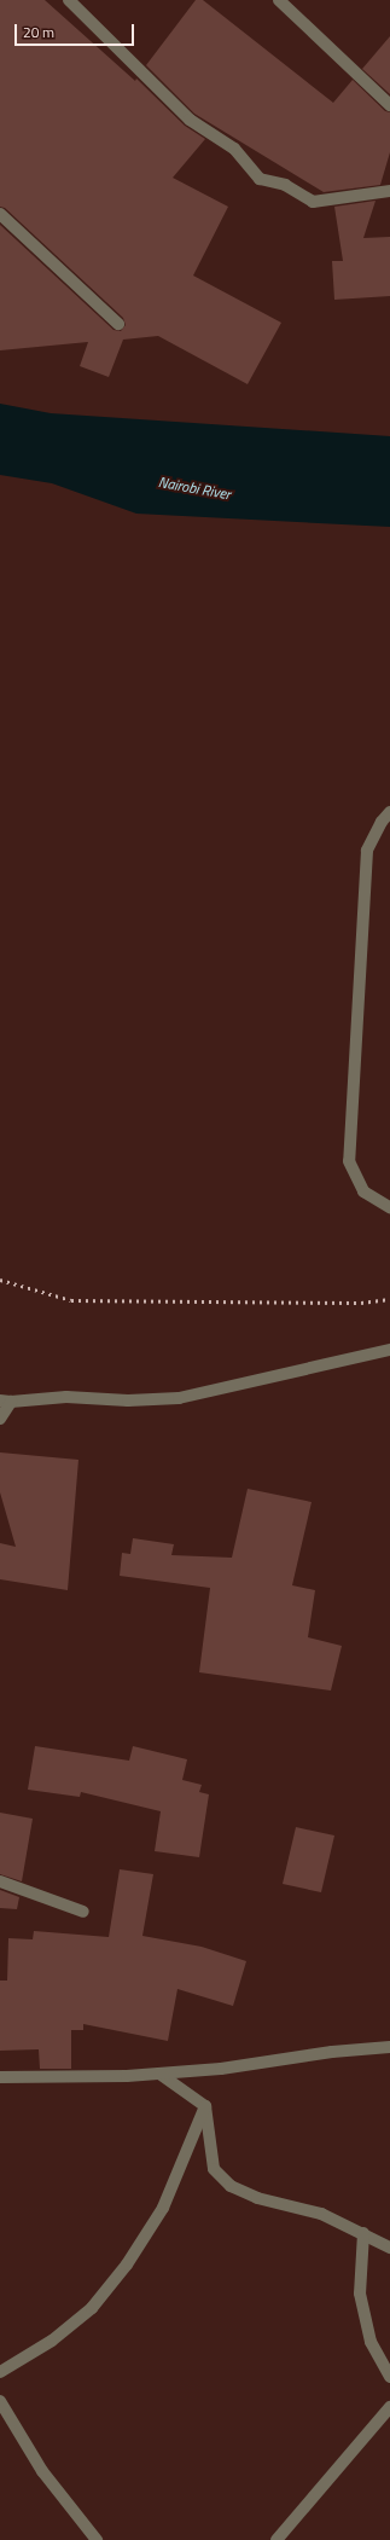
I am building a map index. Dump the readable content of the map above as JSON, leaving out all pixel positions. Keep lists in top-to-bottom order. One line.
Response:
{"water":["Nairobi River"],"scale_bar":"20 m"}
